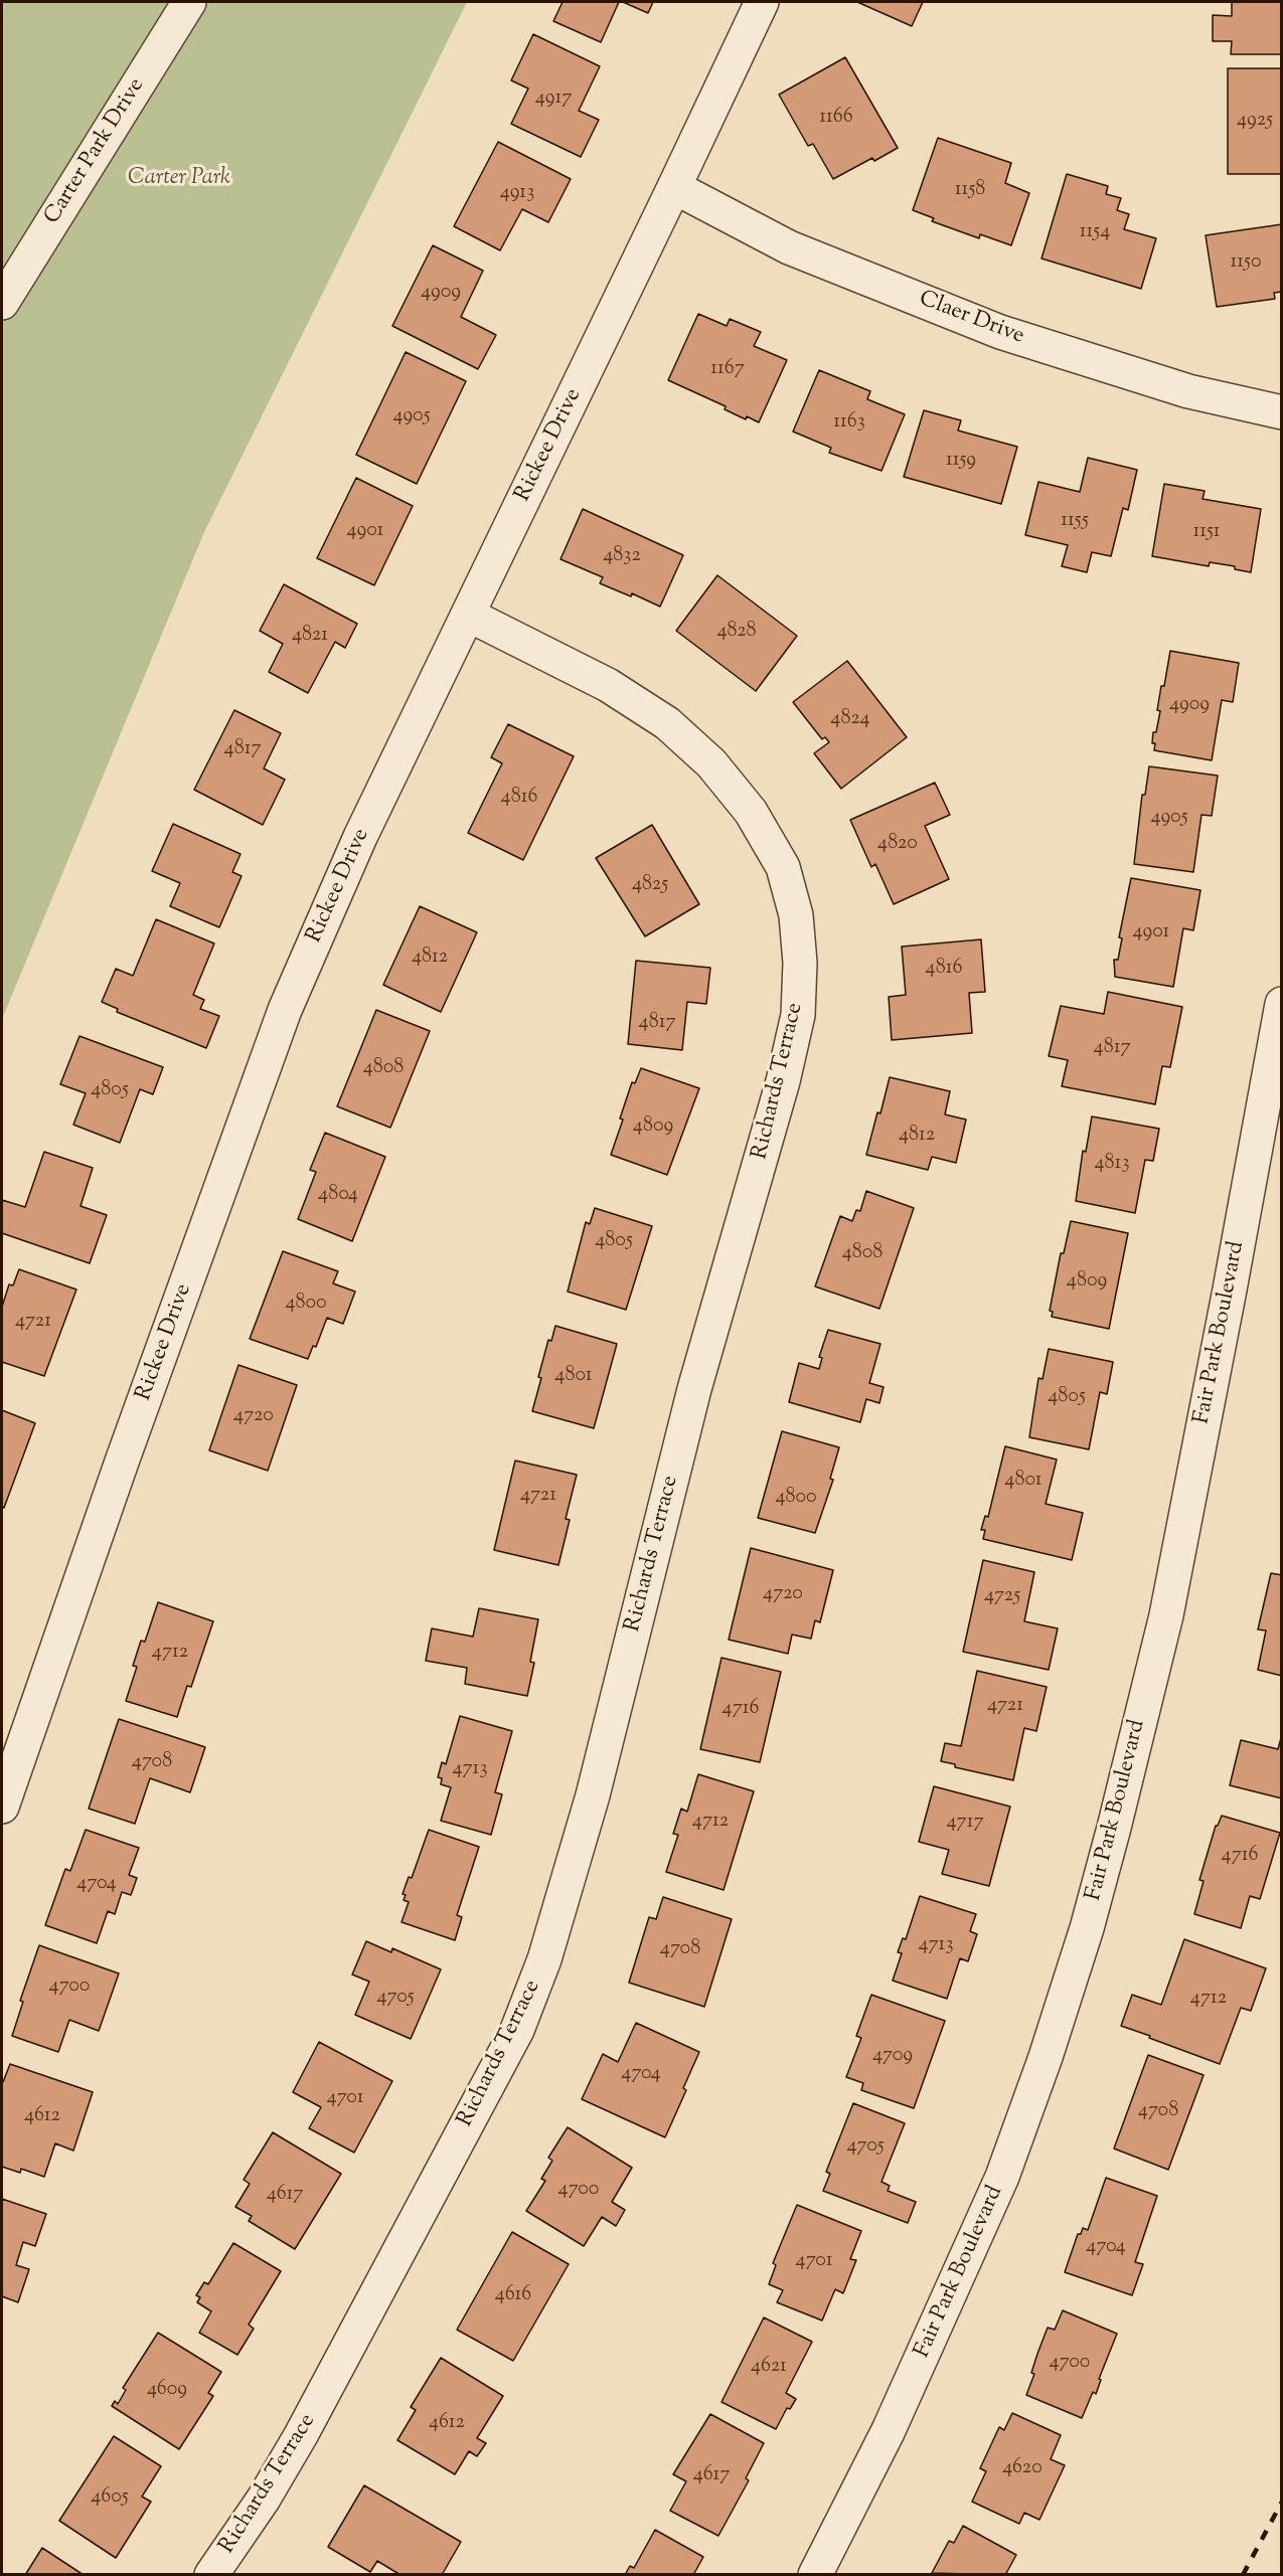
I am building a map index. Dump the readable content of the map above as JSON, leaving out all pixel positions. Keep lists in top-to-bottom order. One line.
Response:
{"streets":{"street":["Carter Park Drive","Claer Drive","Rickee Drive","Richards Terrace","Fair Park Boulevard"]},"crossings":[["Claer Drive","Rickee Drive"],["Rickee Drive","Richards Terrace"]],"parks":["Carter Park"],"house_numbers":["4917","1166","4925","1158","4913","1154","1150","4909","1167","4905","1163","1159","1155","4901","1151","4832","4828","4821","4909","4824","4817","4816","4905","4820","4825","4901","4812","4816","4817","4817","4808","4805","4809","4812","4813","4804","4805","4808","4809","4800","4721","4801","4805","4720","4801","4721","4800","4720","4725","4712","4721","4716","4708","4713","4712","4717","4716","4704","4713","4708","4700","4705","4712","4709","4704","4701","4708","4612","4705","4700","4617","4704","4701","4616","4700","4621","4609","4612","4620","4617","4605"]}
